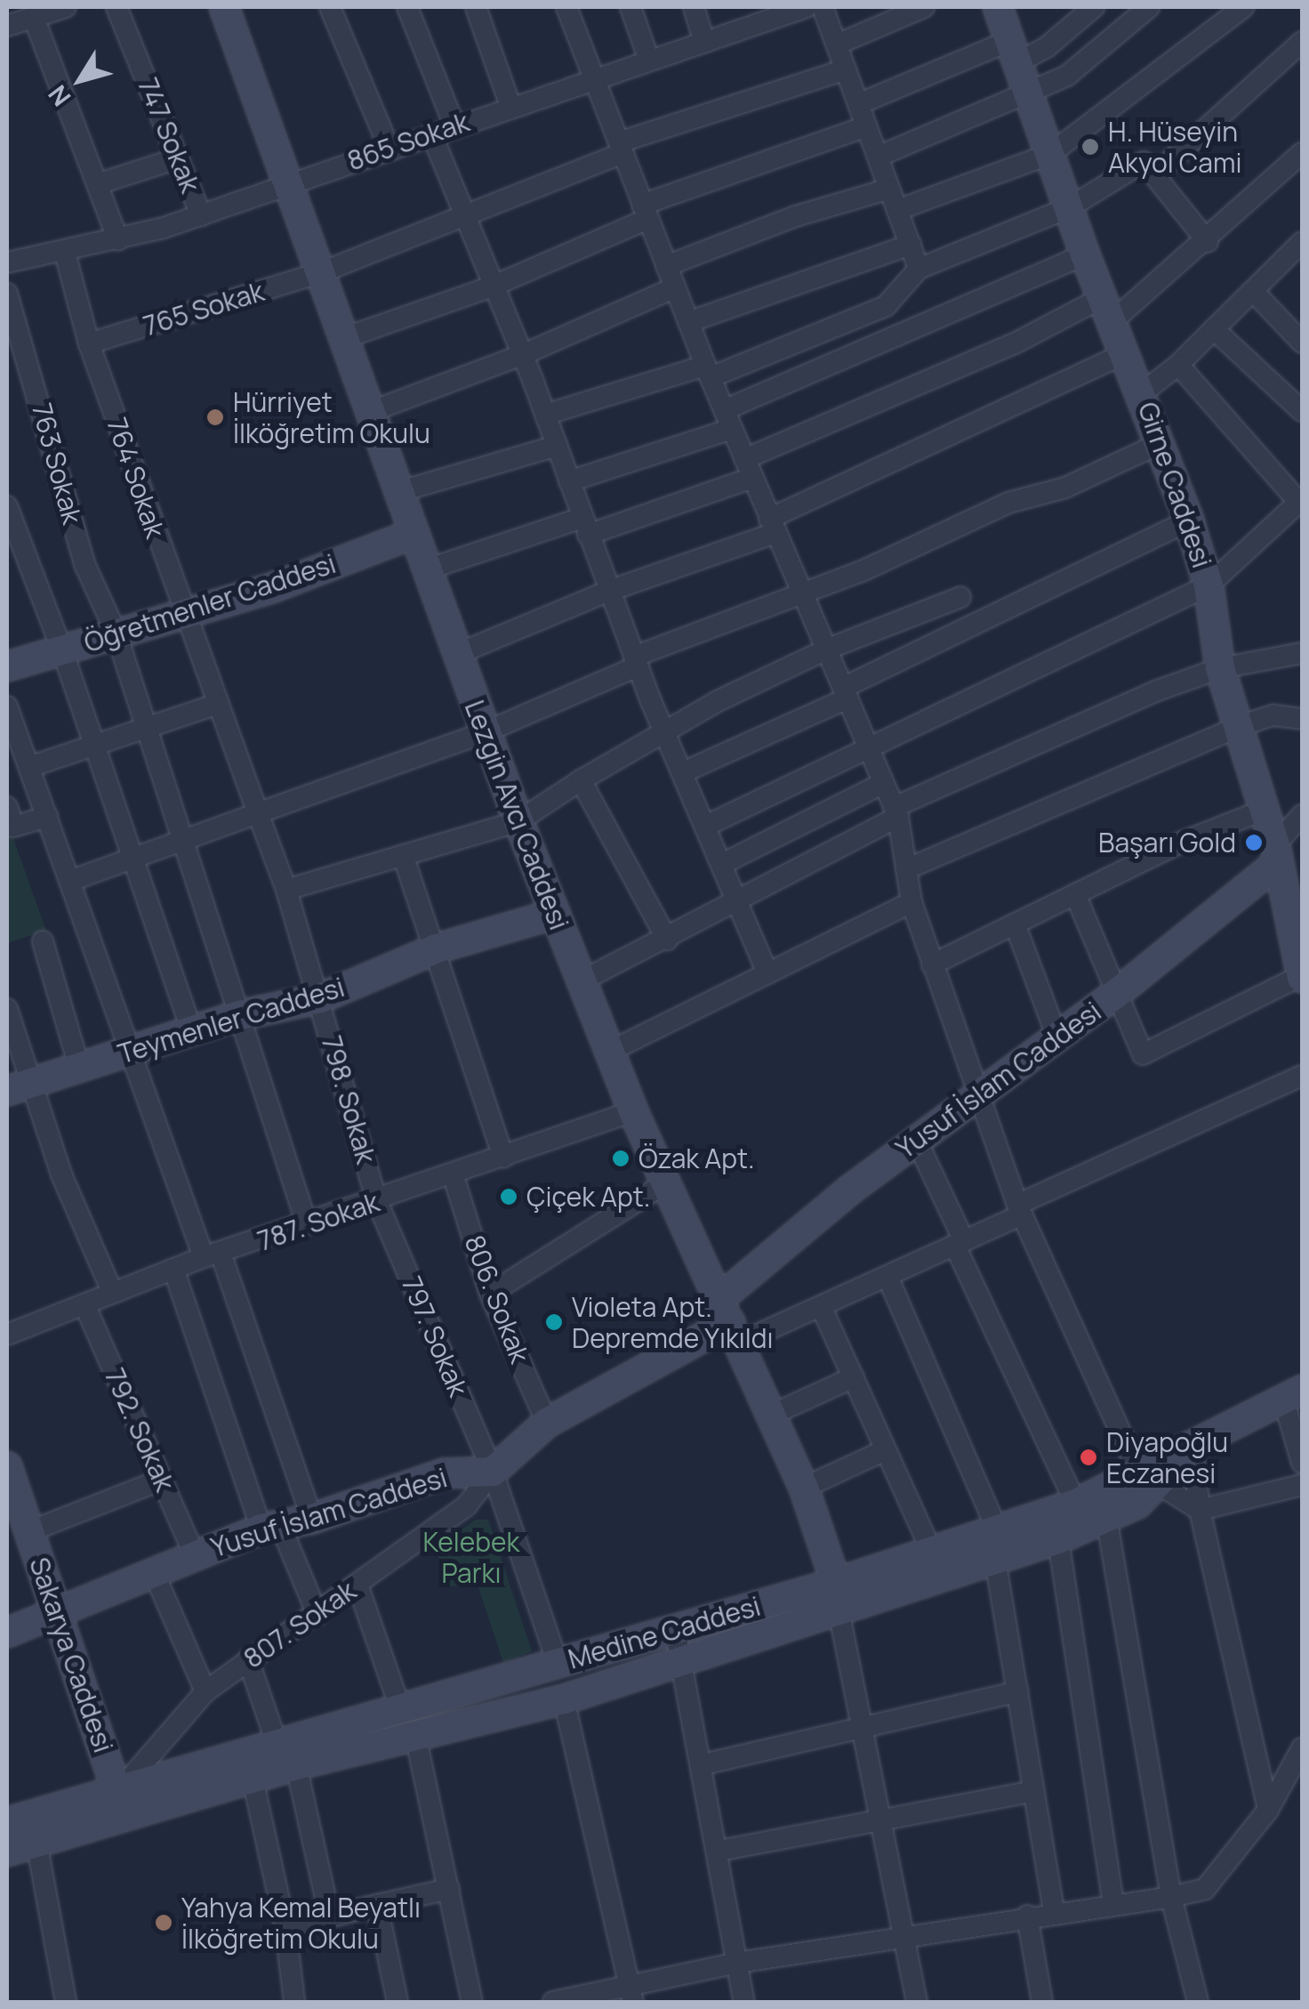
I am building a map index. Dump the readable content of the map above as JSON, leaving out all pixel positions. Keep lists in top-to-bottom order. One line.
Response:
{"streets":{"street":["747 Sokak","865 Sokak","765 Sokak","763 Sokak","764 Sokak","Girne Caddesi","Öğretmenler Caddesi","Lezgin Avcı Caddesi","Teymenler Caddesi","Yusuf İslam Caddesi","798. Sokak","787. Sokak","806. Sokak","797. Sokak","792. Sokak","807. Sokak","Medine Caddesi","Sakarya Caddesi"]},"crossings":[["747 Sokak","865 Sokak"],["865 Sokak","Lezgin Avcı Caddesi"],["765 Sokak","764 Sokak"],["765 Sokak","Lezgin Avcı Caddesi"],["763 Sokak","Öğretmenler Caddesi"],["763 Sokak","Teymenler Caddesi"],["763 Sokak","787. Sokak"],["764 Sokak","Öğretmenler Caddesi"],["764 Sokak","798. Sokak"],["Girne Caddesi","Yusuf İslam Caddesi"],["Öğretmenler Caddesi","Lezgin Avcı Caddesi"],["Lezgin Avcı Caddesi","Teymenler Caddesi"],["Lezgin Avcı Caddesi","Yusuf İslam Caddesi"],["Lezgin Avcı Caddesi","787. Sokak"],["Lezgin Avcı Caddesi","Medine Caddesi"],["Teymenler Caddesi","798. Sokak"],["Yusuf İslam Caddesi","806. Sokak"],["Yusuf İslam Caddesi","797. Sokak"],["Yusuf İslam Caddesi","792. Sokak"],["Yusuf İslam Caddesi","807. Sokak"],["Yusuf İslam Caddesi","Sakarya Caddesi"],["798. Sokak","787. Sokak"],["798. Sokak","797. Sokak"],["787. Sokak","806. Sokak"],["787. Sokak","797. Sokak"],["787. Sokak","792. Sokak"],["797. Sokak","807. Sokak"],["797. Sokak","Medine Caddesi"],["807. Sokak","Medine Caddesi"],["807. Sokak","Sakarya Caddesi"],["Medine Caddesi","Sakarya Caddesi"]],"parks":["Kelebek Parkı"],"places":["H. Hüseyin Akyol Cami","Hürriyet İlköğretim Okulu","Başarı Gold","Özak Apt.","Çiçek Apt.","Violeta Apt. Depremde Yıkıldı","Diyapoğlu Eczanesi","Yahya Kemal Beyatlı İlköğretim Okulu"],"north":"bottom left"}
